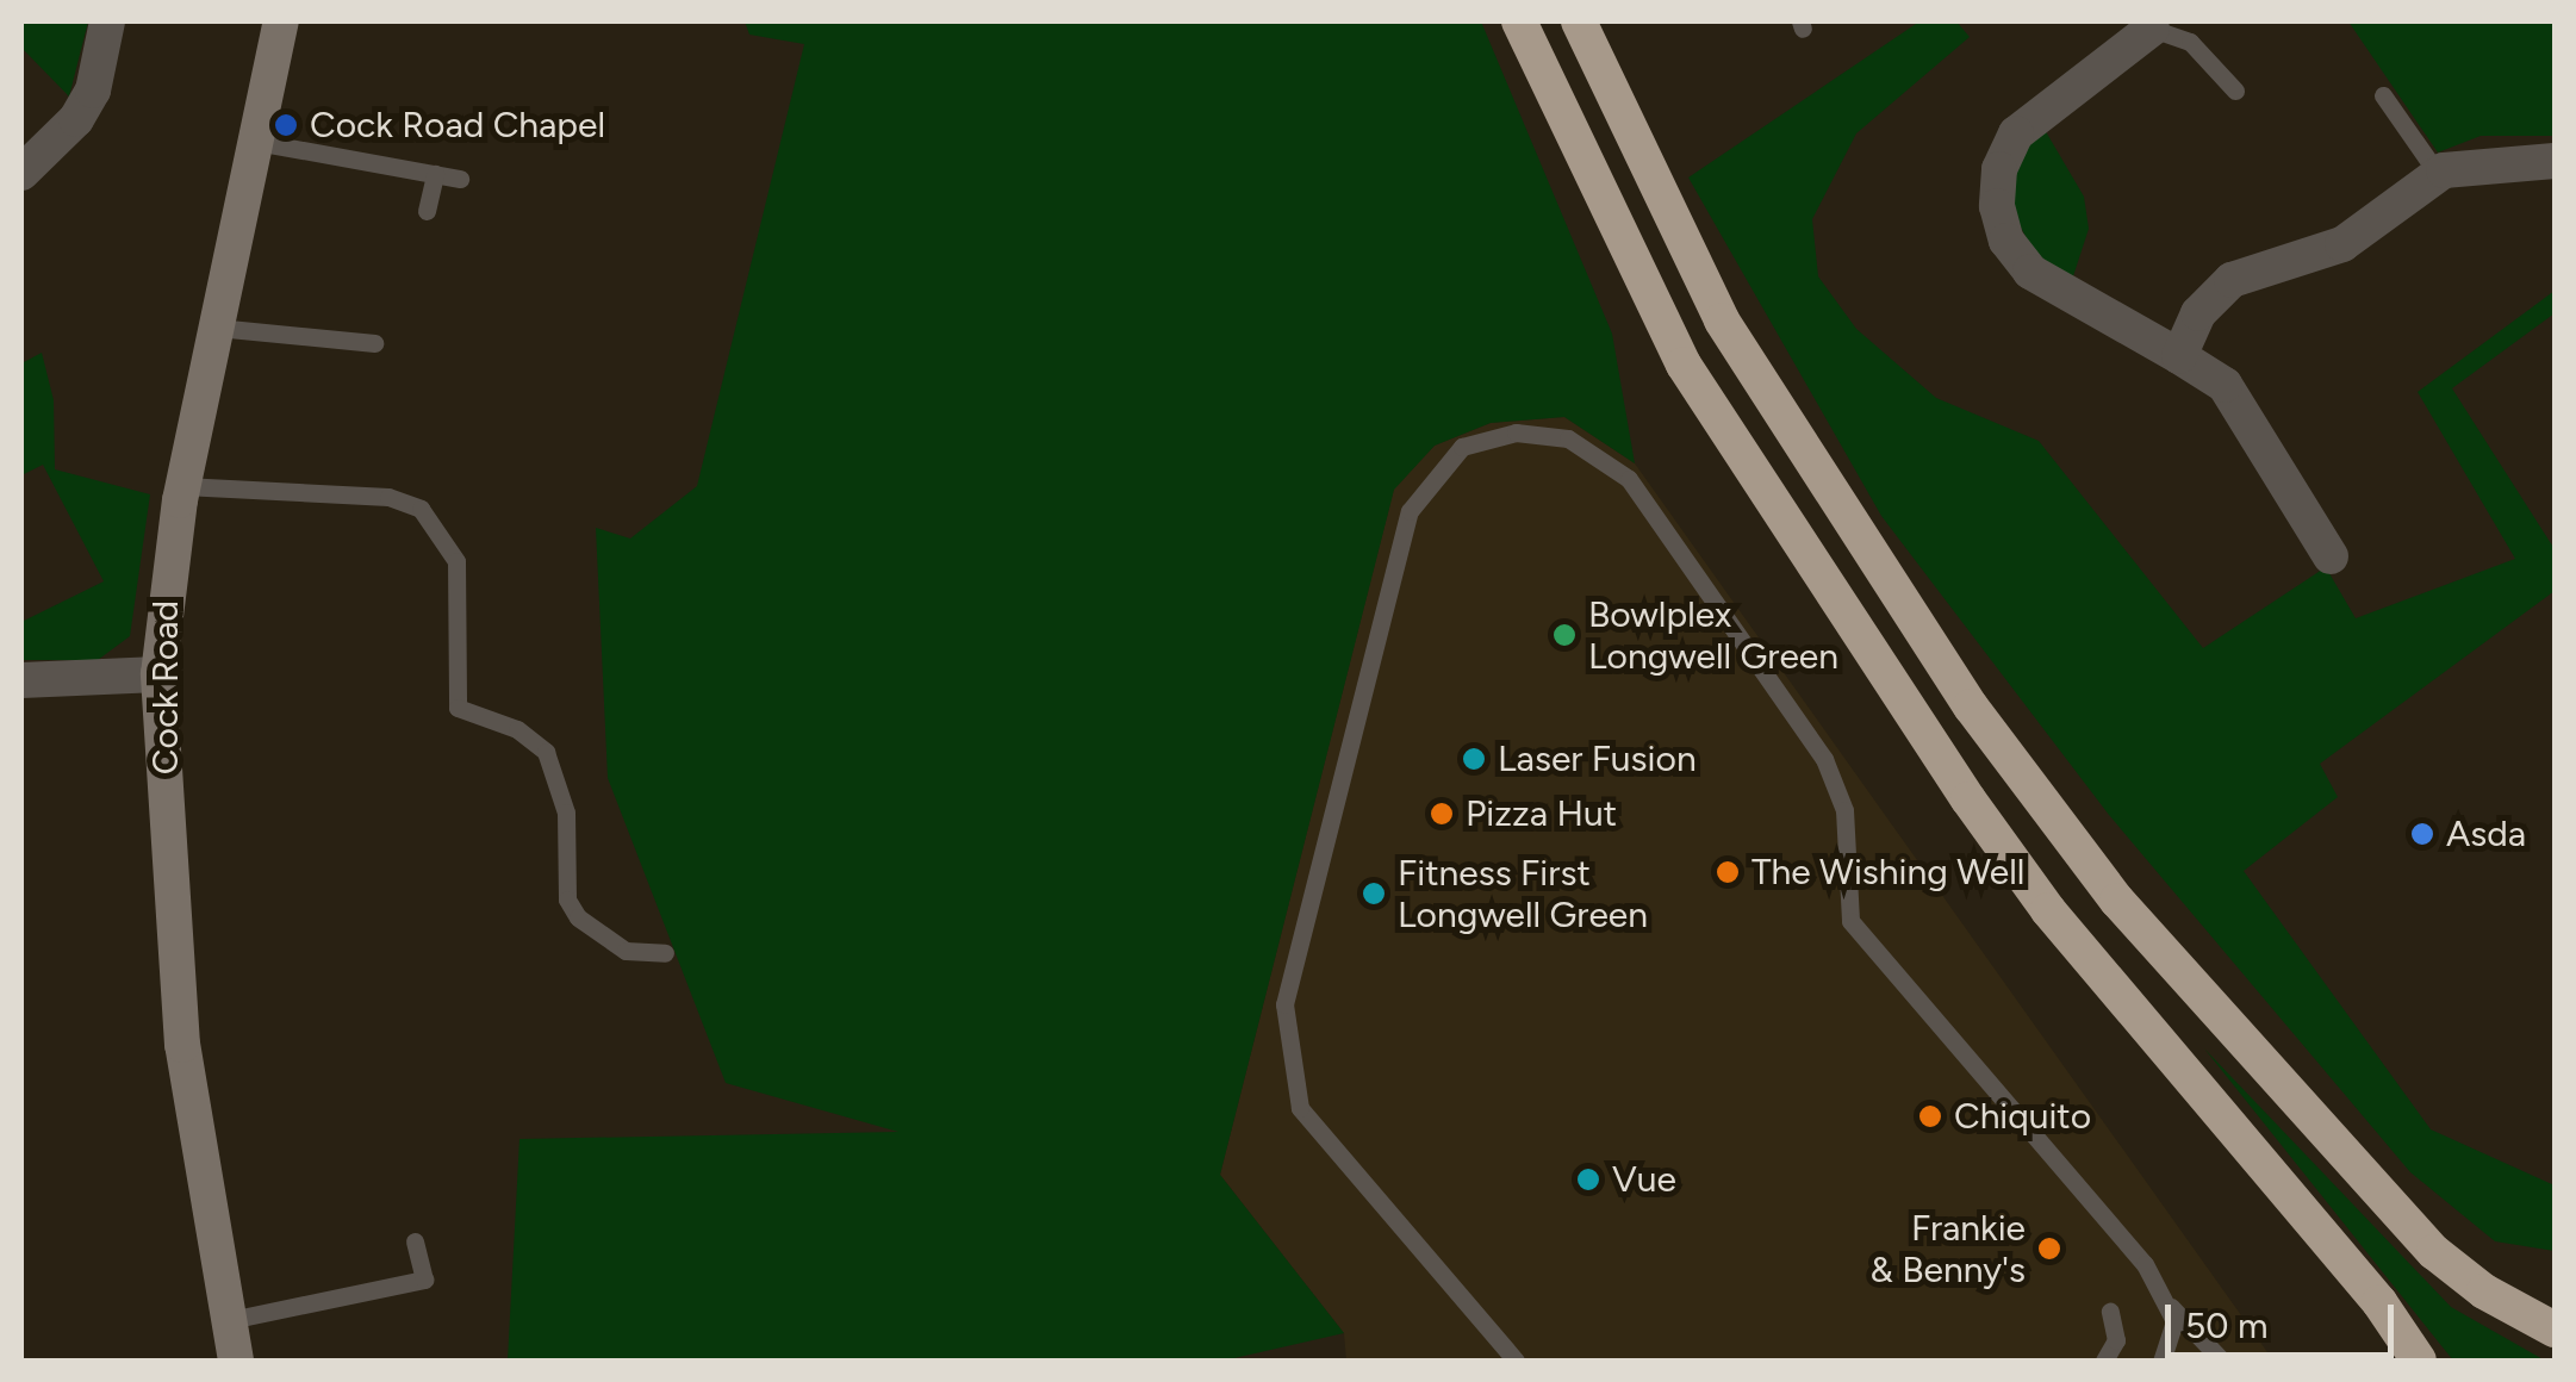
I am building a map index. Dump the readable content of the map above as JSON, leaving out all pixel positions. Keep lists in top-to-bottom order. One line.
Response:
{"streets":{"street":["Cock Road"]},"places":["Cock Road Chapel","Bowlplex Longwell Green","Laser Fusion","Pizza Hut","Asda","The Wishing Well","Fitness First Longwell Green","Chiquito","Vue","Frankie & Benny's"],"scale_bar":"50 m"}
